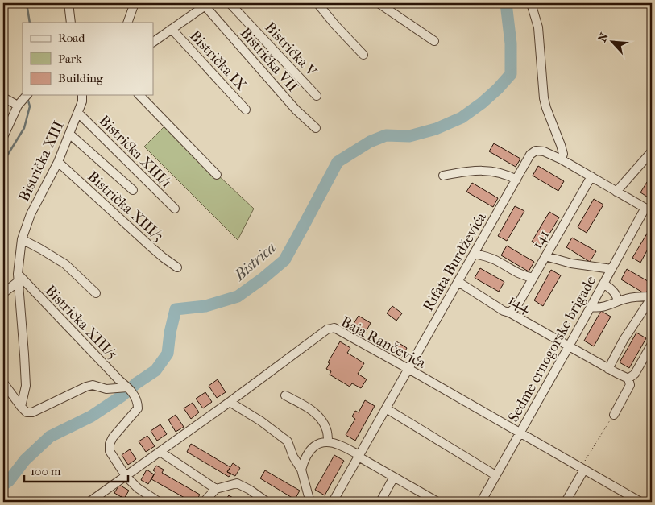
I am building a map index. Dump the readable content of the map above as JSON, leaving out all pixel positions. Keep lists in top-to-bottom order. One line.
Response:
{"streets":{"street":["Bistrička V","Bistrička VII","Bistrička IX","Bistrička XIII/1","Bistrička XIII","Bistrička XIII/3","141","Rifata Burdževića","144","Bistrička XIII/5","Baja Rančevića","Sedme crnogorske brigade"]},"crossings":[["Bistrička XIII/1","Bistrička XIII"],["Bistrička XIII","Bistrička XIII/3"],["Bistrička XIII","Bistrička XIII/5"],["141","Rifata Burdževića"],["141","144"],["Rifata Burdževića","144"],["Rifata Burdževića","Baja Rančevića"],["Rifata Burdževića","Sedme crnogorske brigade"],["144","Sedme crnogorske brigade"],["Bistrička XIII/5","Baja Rančevića"],["Baja Rančevića","Sedme crnogorske brigade"]],"water":["Bistrica"],"legend":["Road","Park","Building"],"scale_bar":"100 m","north":"top left"}
